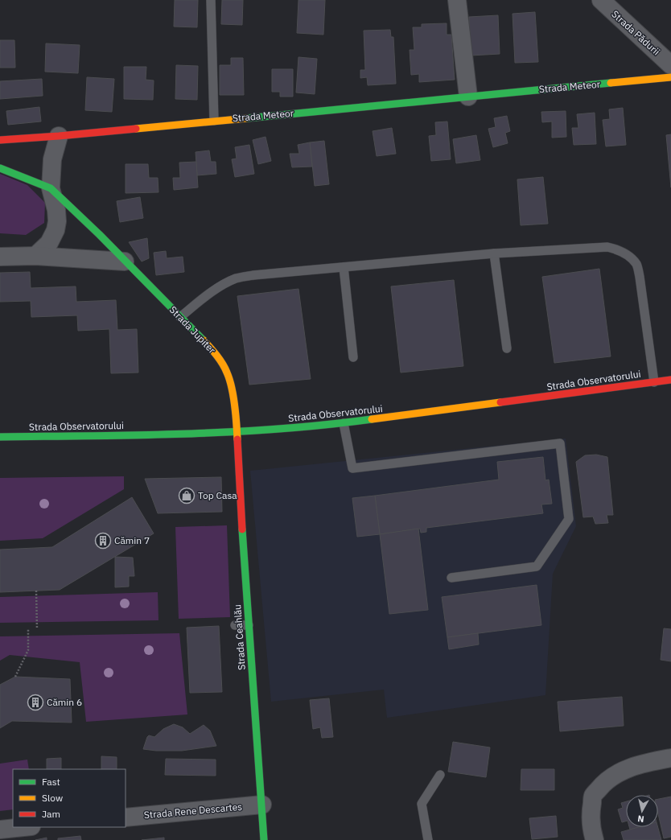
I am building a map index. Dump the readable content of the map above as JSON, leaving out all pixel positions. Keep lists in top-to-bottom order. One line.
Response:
{"streets":{"street":["Strada Pădurii","Strada Meteor","Strada Jupiter","Strada Observatorului","Strada Ceahlău","Strada Rene Descartes"]},"crossings":[["Strada Jupiter","Strada Observatorului"],["Strada Jupiter","Strada Ceahlău"],["Strada Observatorului","Strada Ceahlău"],["Strada Ceahlău","Strada Rene Descartes"]],"places":{"shop":["Top Casa"],"building":["Cămin 7","Cămin 6"]},"legend":["Fast","Slow","Jam"],"north":"bottom"}
